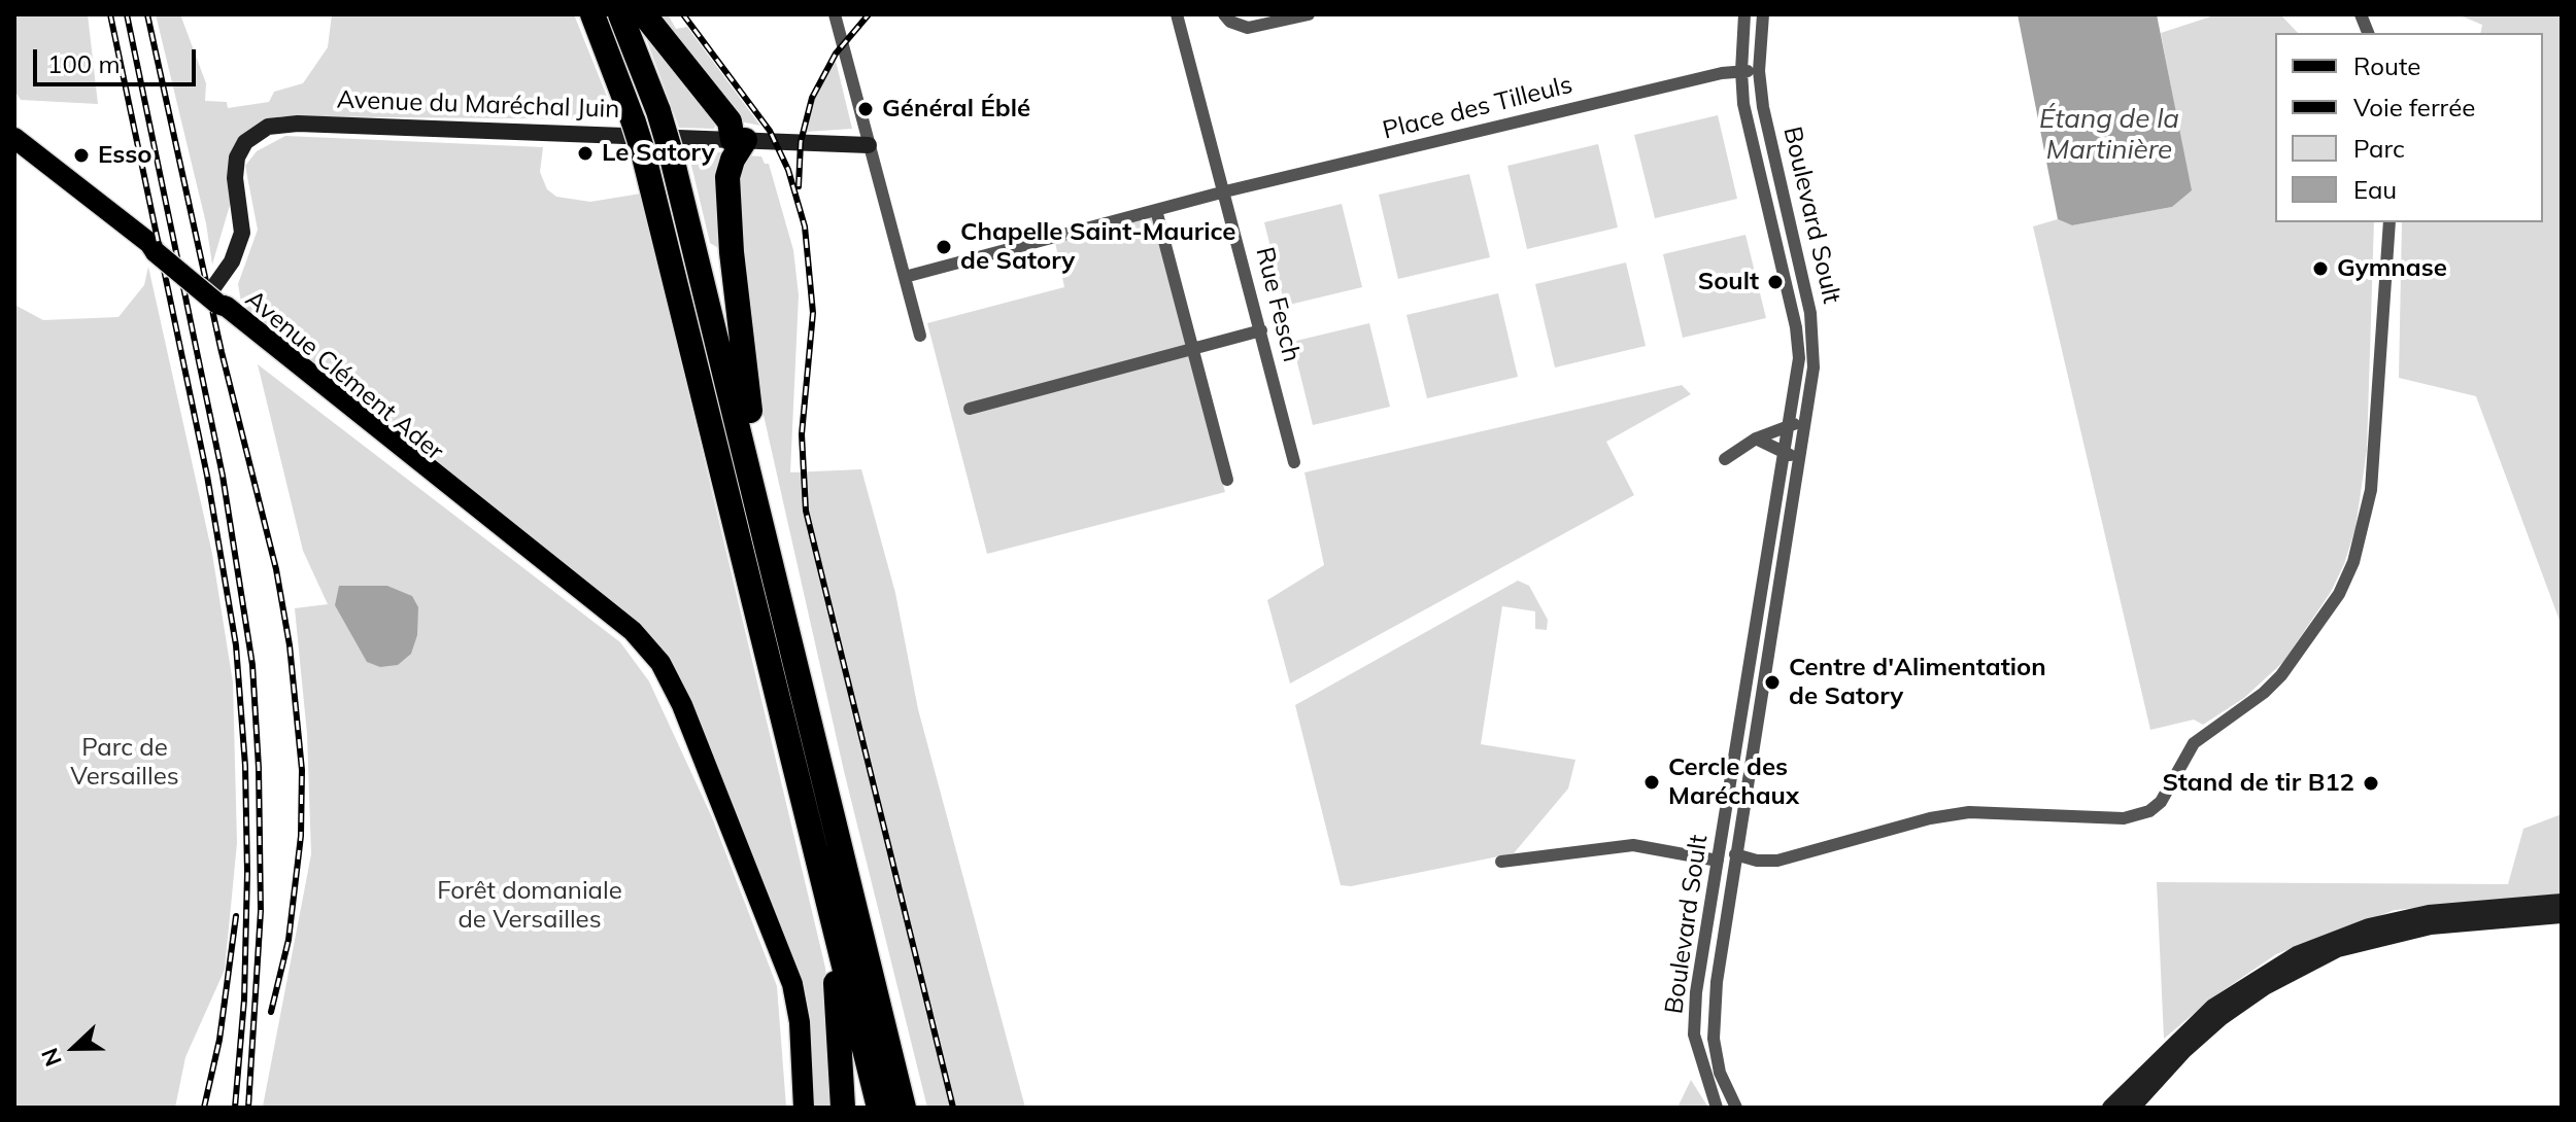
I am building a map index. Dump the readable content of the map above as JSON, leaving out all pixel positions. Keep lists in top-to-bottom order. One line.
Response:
{"streets":{"main road":["Avenue du Maréchal Juin","Avenue Clément Ader"],"street":["Place des Tilleuls","Boulevard Soult","Rue Fesch"]},"crossings":[["Avenue du Maréchal Juin","Avenue Clément Ader"],["Place des Tilleuls","Boulevard Soult"],["Place des Tilleuls","Rue Fesch"]],"water":["Étang de la Martinière"],"parks":["Parc de Versailles","Forêt domaniale de Versailles"],"places":["Général Éblé","Le Satory","Esso","Chapelle Saint-Maurice de Satory","Gymnase","Soult","Centre d'Alimentation de Satory","Cercle des Maréchaux","Stand de tir B12"],"legend":["Route","Voie ferrée","Parc","Eau"],"scale_bar":"100 m","north":"left"}
